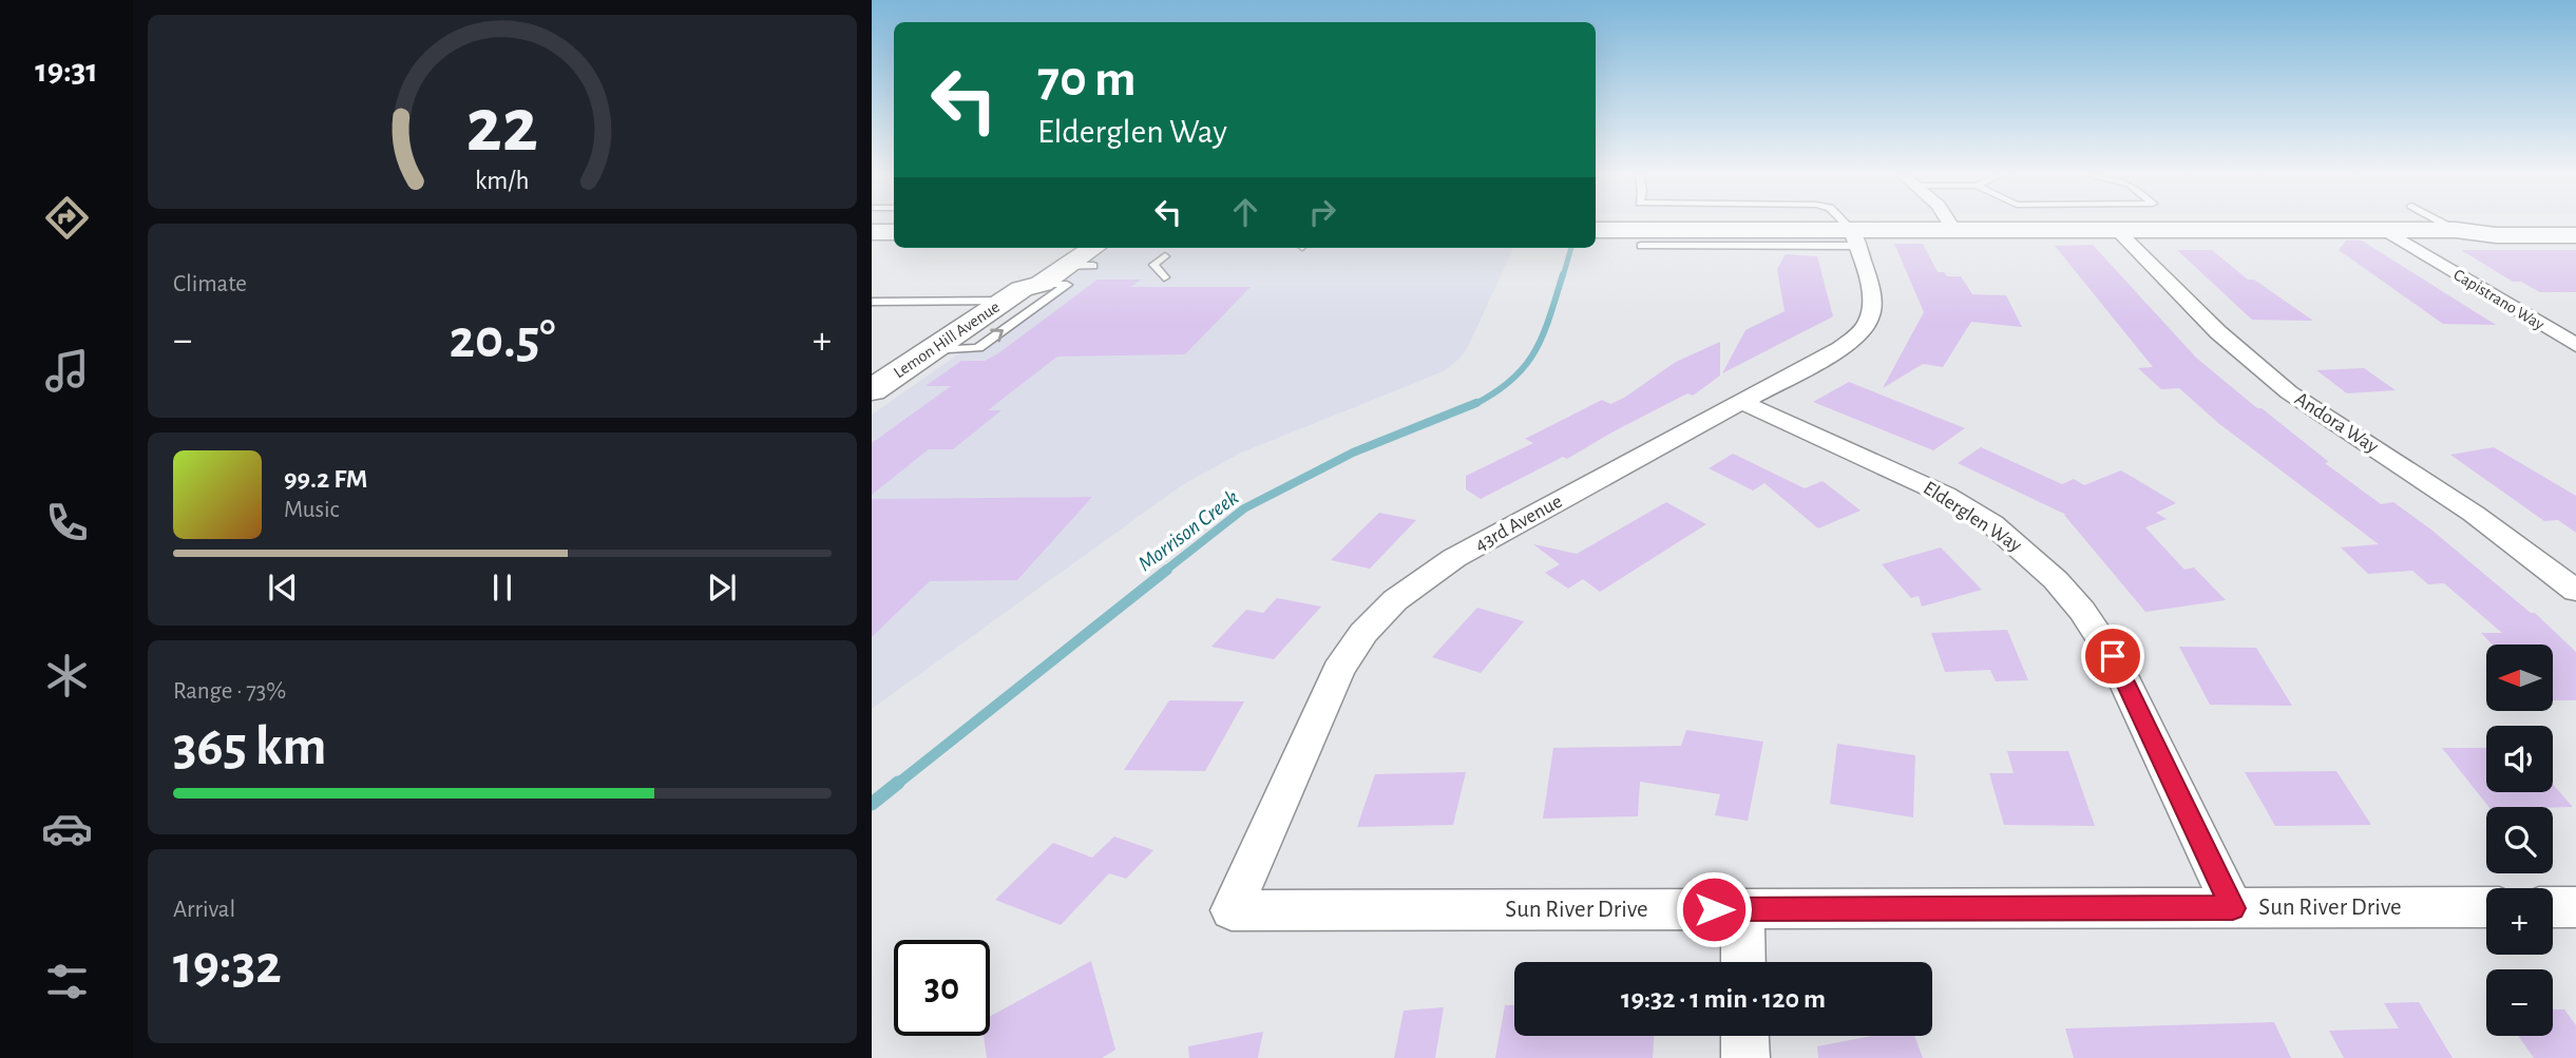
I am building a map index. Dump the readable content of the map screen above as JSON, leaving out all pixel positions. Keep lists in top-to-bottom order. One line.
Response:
{"streets":{"main road":["Lemon Hill Avenue"],"street":["Capistrano Way","Andora Way","Elderglen Way","43rd Avenue","Sun River Drive"]},"crossings":[["Elderglen Way","43rd Avenue"],["Elderglen Way","Sun River Drive"],["43rd Avenue","Sun River Drive"]],"water":["Morrison Creek"],"north":"left","page":{"tabs":"19:31","turn":["70 m","Elderglen Way"],"tile":["Climate",["Range · 73%","365 km"],["Arrival","19:32"]],"heat":["−","20.5°","+"],"song":["99.2 FM","Music"],"map_buttons":["+","−"],"limit":"30","trip":"19:32 · 1 min · 120 m","gauge":["22","km/h"]}}
